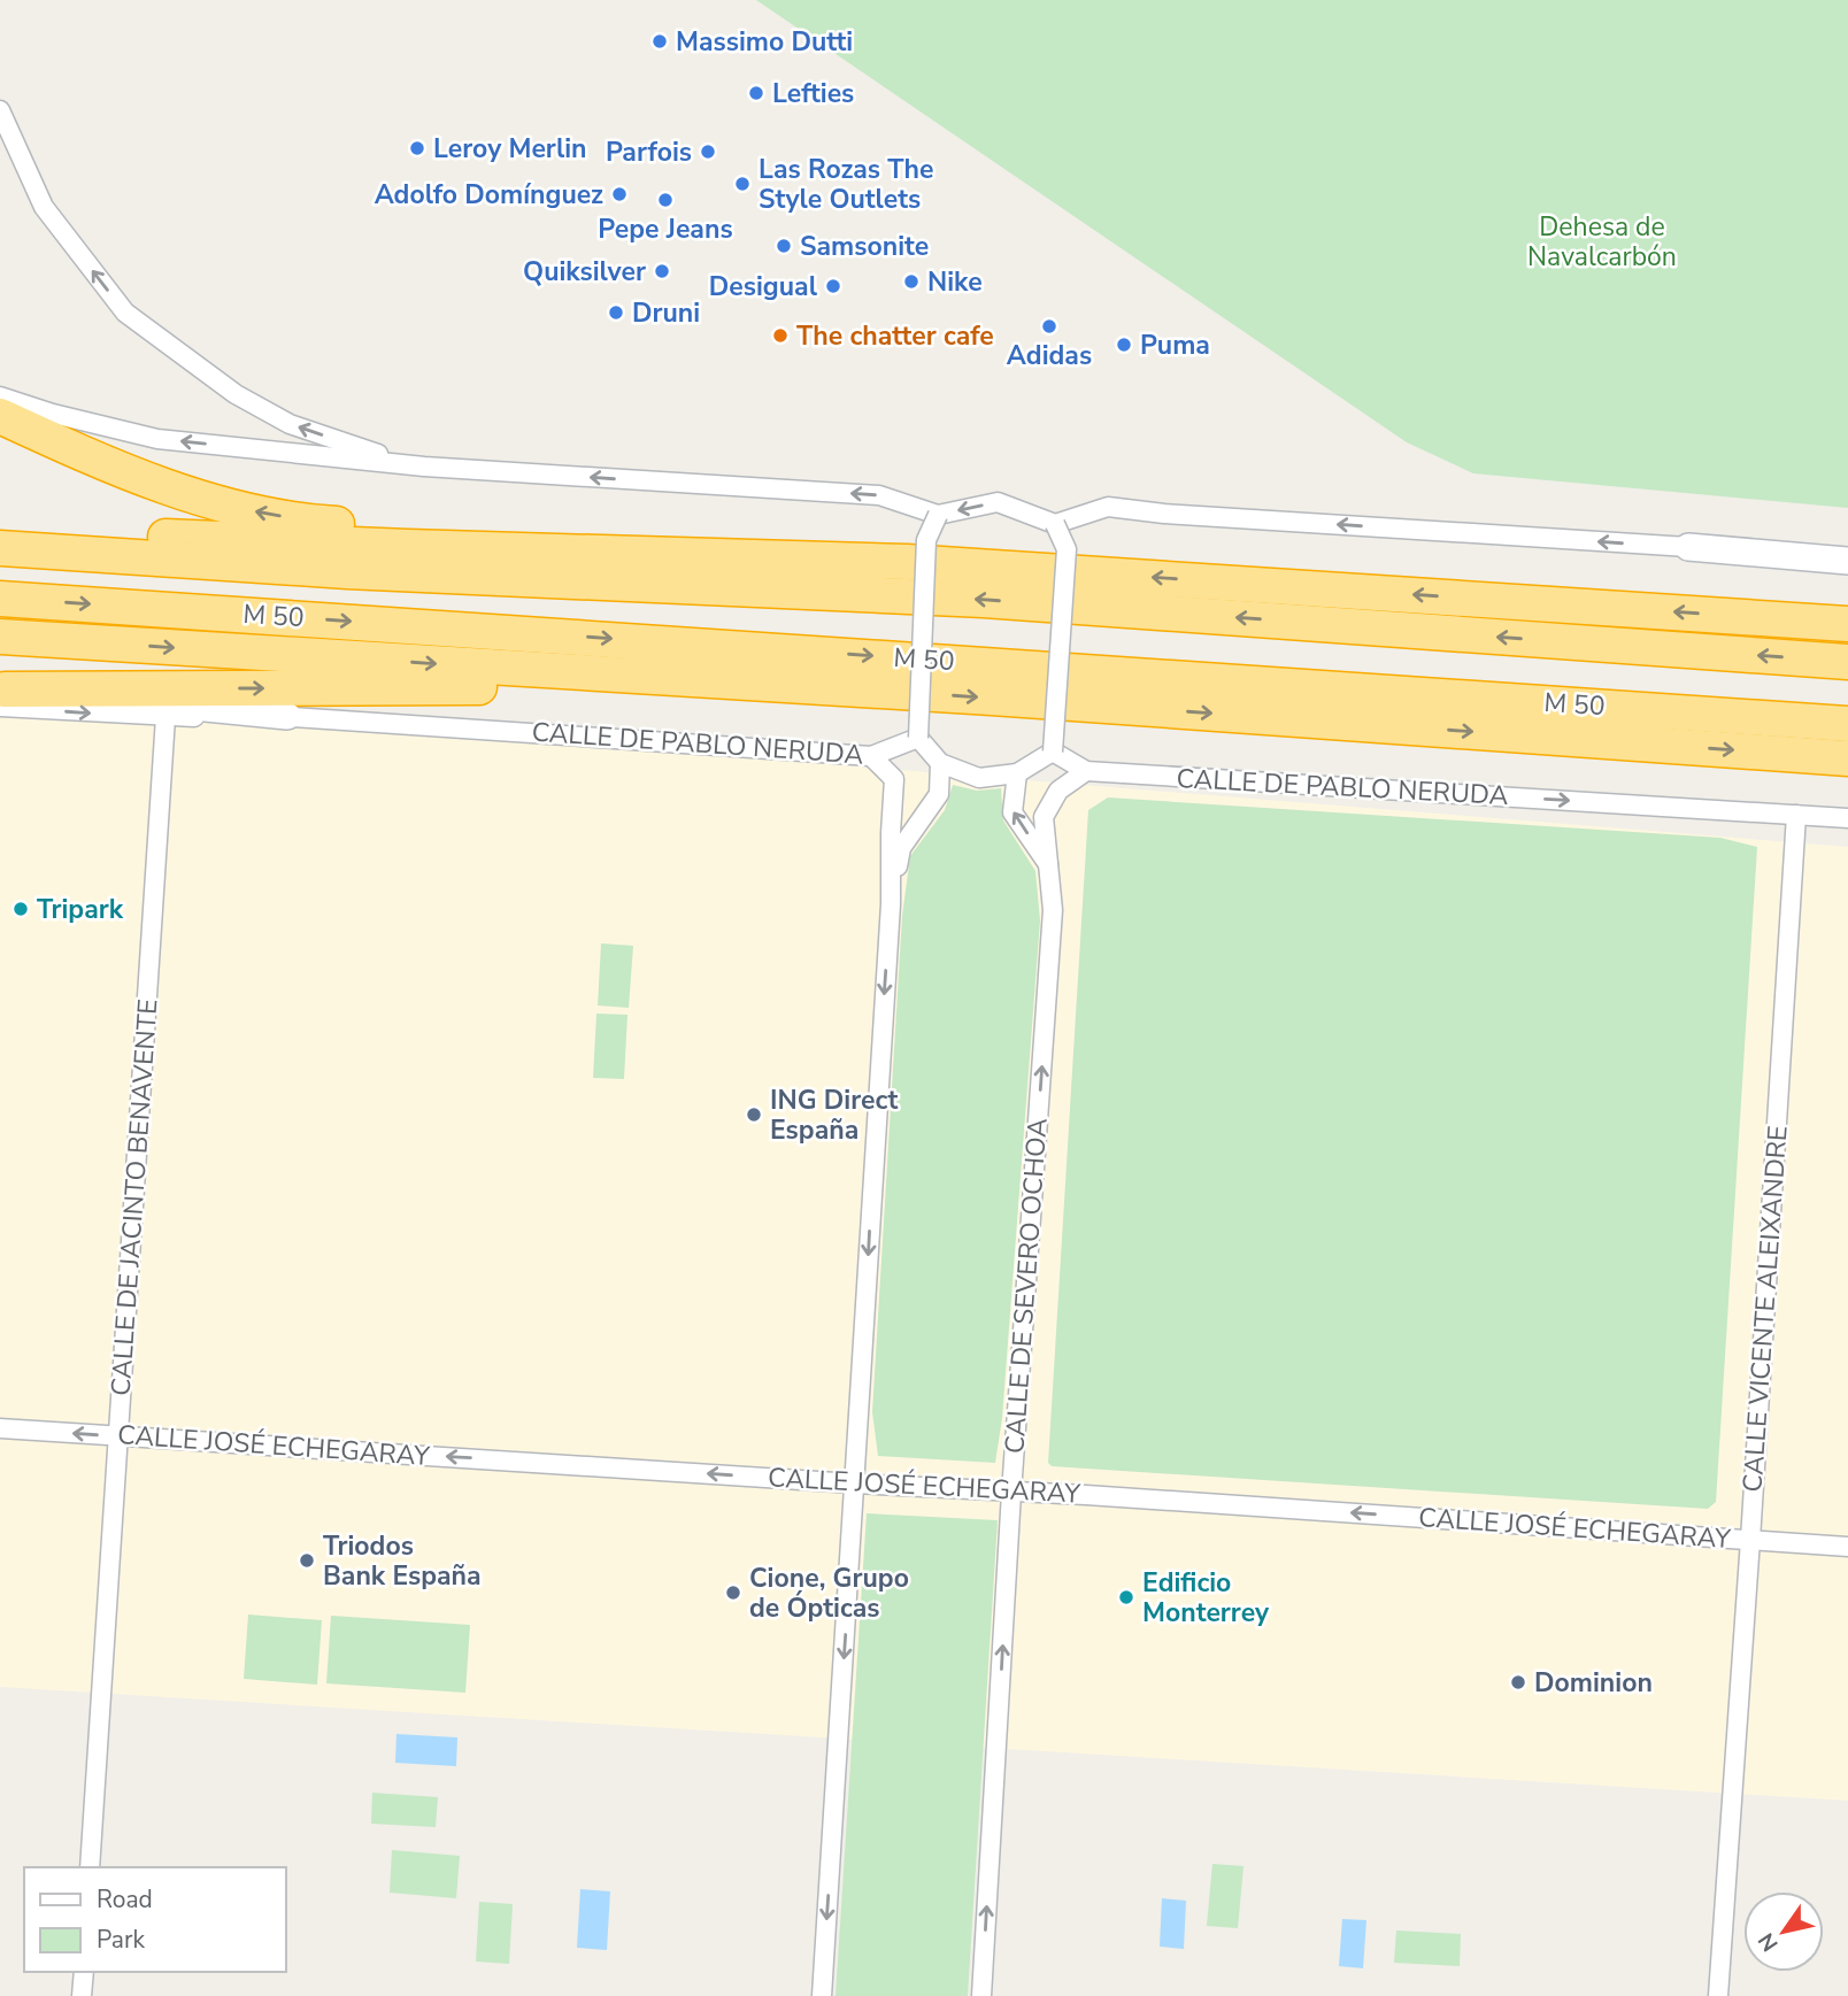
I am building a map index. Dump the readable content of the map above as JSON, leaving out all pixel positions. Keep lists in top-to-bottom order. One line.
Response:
{"streets":{"highway":["M 50"],"street":["CALLE DE PABLO NERUDA","CALLE DE JACINTO BENAVENTE","CALLE DE SEVERO OCHOA","CALLE VICENTE ALEIXANDRE","CALLE JOSÉ ECHEGARAY"]},"crossings":[["CALLE DE PABLO NERUDA","CALLE DE JACINTO BENAVENTE"],["CALLE DE PABLO NERUDA","CALLE DE SEVERO OCHOA"],["CALLE DE PABLO NERUDA","CALLE VICENTE ALEIXANDRE"],["CALLE DE JACINTO BENAVENTE","CALLE JOSÉ ECHEGARAY"],["CALLE DE SEVERO OCHOA","CALLE JOSÉ ECHEGARAY"],["CALLE VICENTE ALEIXANDRE","CALLE JOSÉ ECHEGARAY"]],"one_way":["CALLE DE PABLO NERUDA","CALLE JOSÉ ECHEGARAY"],"parks":["Dehesa de Navalcarbón"],"places":["Massimo Dutti","Lefties","Leroy Merlin","Parfois","Las Rozas The Style Outlets","Adolfo Domínguez","Pepe Jeans","Samsonite","Quiksilver","Nike","Desigual","Druni","Adidas","The chatter cafe","Puma","Tripark","ING Direct España","Triodos Bank España","Cione, Grupo de Ópticas","Edificio Monterrey","Dominion"],"legend":["Road","Park"],"north":"bottom left"}
